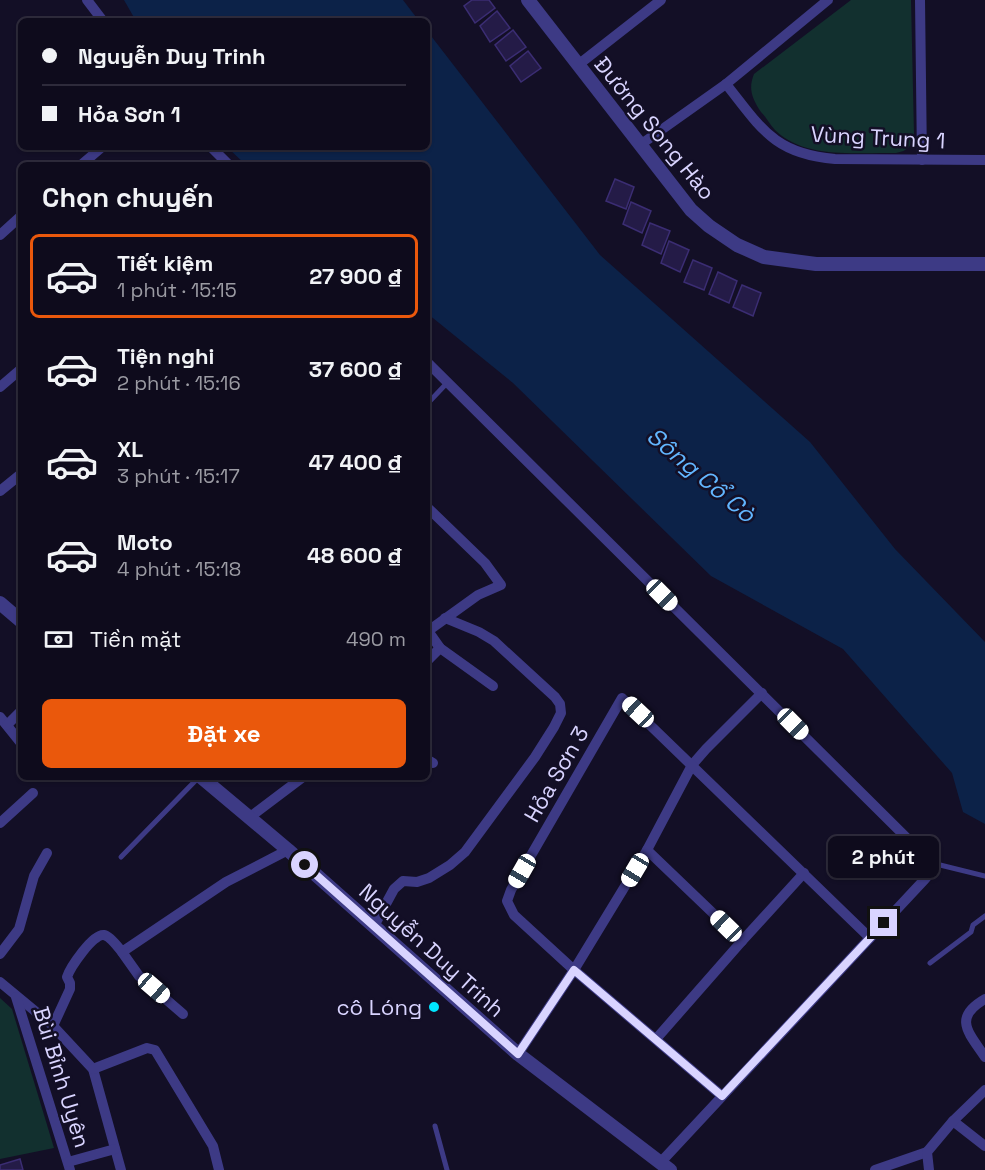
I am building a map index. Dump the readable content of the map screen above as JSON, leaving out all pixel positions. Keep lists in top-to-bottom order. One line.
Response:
{"streets":{"street":["Đường Song Hào","Vùng Trung 1","Hỏa Sơn 3","Nguyễn Duy Trinh","Bùi Bỉnh Uyên"]},"water":["Sông Cổ Cò"],"places":["cô Lóng"],"page":{"banner":["Nguyễn Duy Trinh","Hỏa Sơn 1"],"heading":"Chọn chuyến","list":[{"name":"Tiết kiệm","note":"1 phút · 15:15","value":"27 900 ₫"},{"name":"Tiện nghi","note":"2 phút · 15:16","value":"37 600 ₫"},{"name":"XL","note":"3 phút · 15:17","value":"47 400 ₫"},{"name":"Moto","note":"4 phút · 15:18","value":"48 600 ₫"}],"pay":["Tiền mặt","490 m"],"buttons":"Đặt xe","bubble":"2 phút"}}
